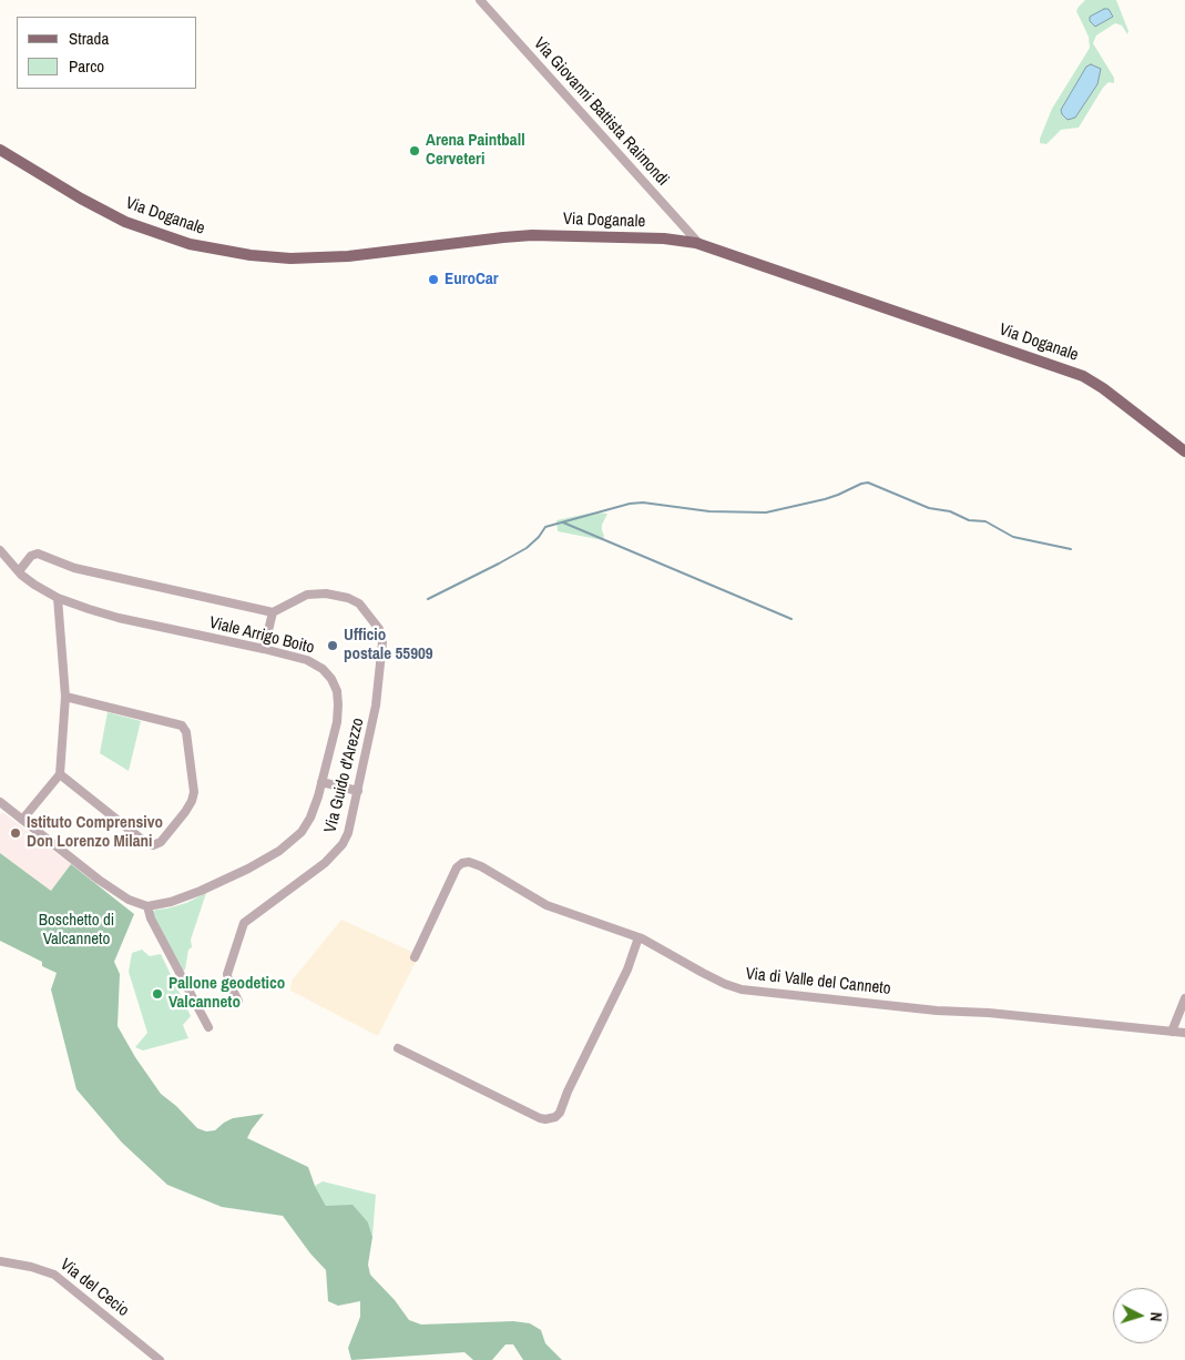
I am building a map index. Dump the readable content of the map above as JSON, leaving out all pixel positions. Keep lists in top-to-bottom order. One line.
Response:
{"streets":{"main road":["Via Doganale"],"street":["Via Giovanni Battista Raimondi","Viale Arrigo Boito","Via Guido d'Arezzo","Via di Valle del Canneto","Via del Cecio"]},"crossings":[["Via Giovanni Battista Raimondi","Via Doganale"]],"parks":["Boschetto di Valcanneto"],"places":["Arena Paintball Cerveteri","EuroCar","Ufficio postale 55909","Istituto Comprensivo Don Lorenzo Milani","Pallone geodetico Valcanneto"],"legend":["Strada","Parco"],"north":"right"}
